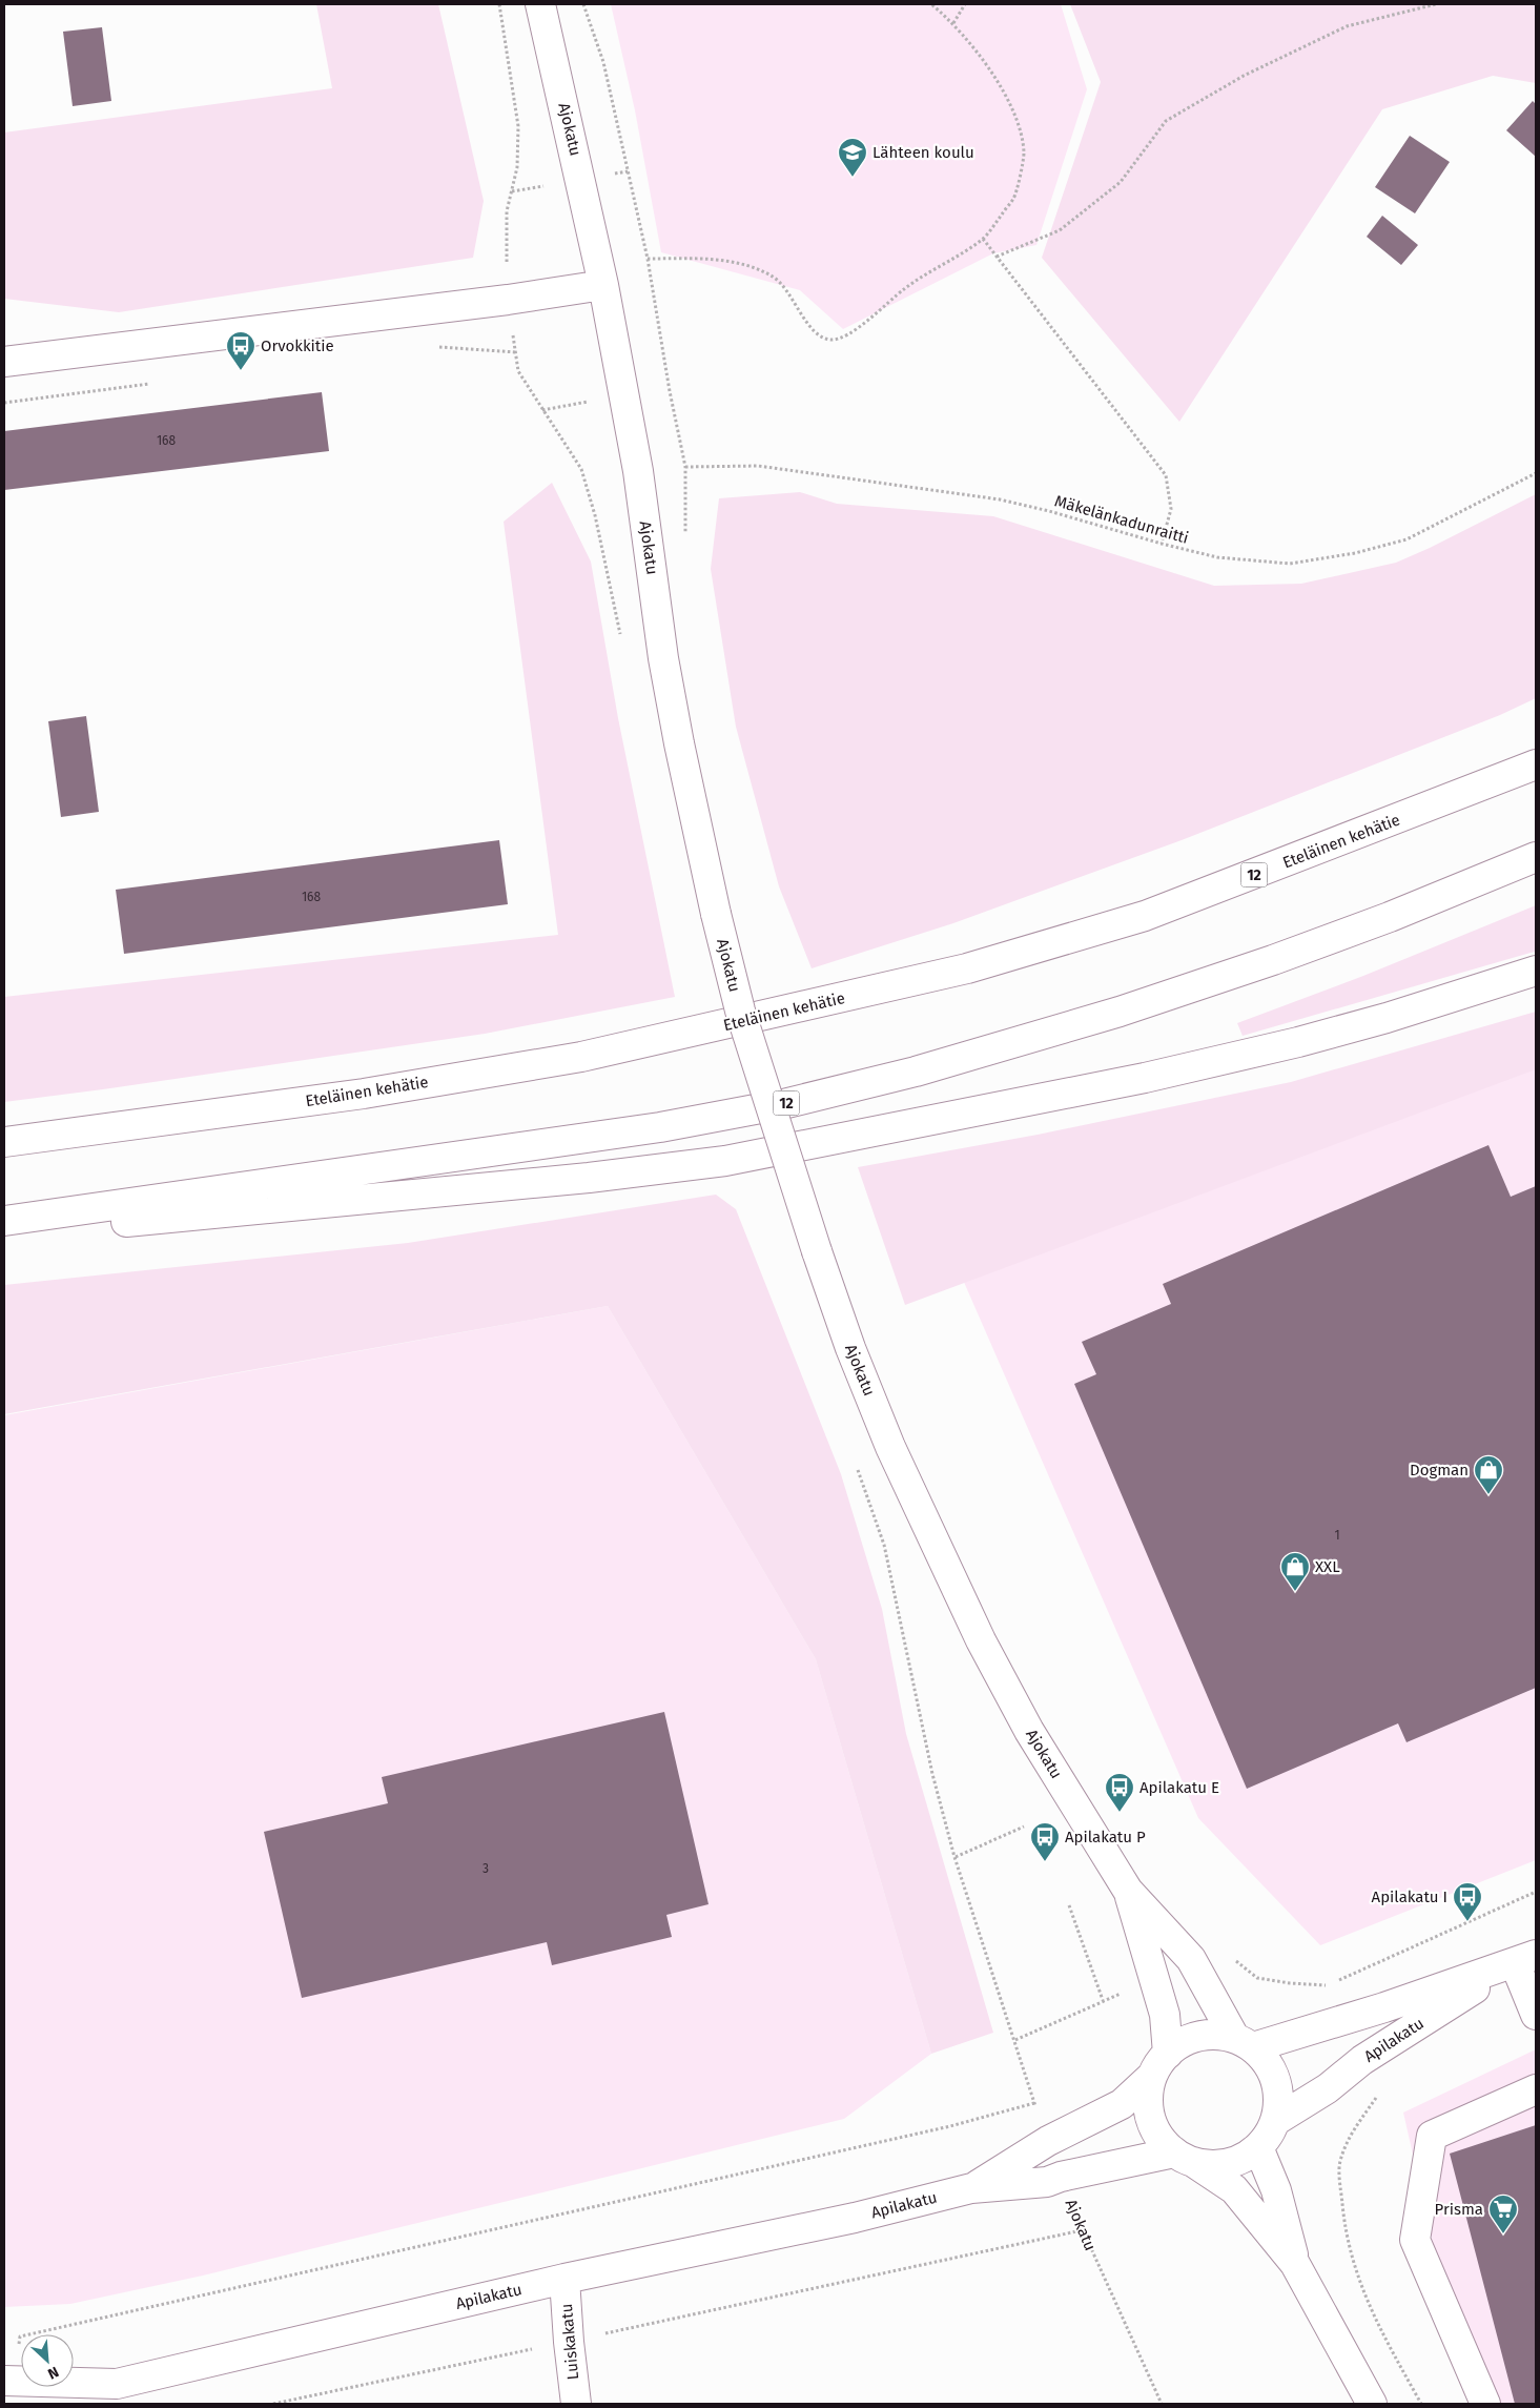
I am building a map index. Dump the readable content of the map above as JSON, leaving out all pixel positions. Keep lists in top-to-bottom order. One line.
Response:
{"streets":{"main road":["Ajokatu","Eteläinen kehätie","12","Apilakatu","Luiskakatu"],"path":["Mäkelänkadunraitti"]},"crossings":[["Ajokatu","Apilakatu"],["Apilakatu","Luiskakatu"]],"places":{"school or university":["Lähteen koulu"],"bus stop":["Orvokkitie","Apilakatu E","Apilakatu P","Apilakatu I"],"shop":["Dogman","XXL"],"supermarket":["Prisma"]},"house_numbers":["168","168","1","3"],"north":"bottom right"}
